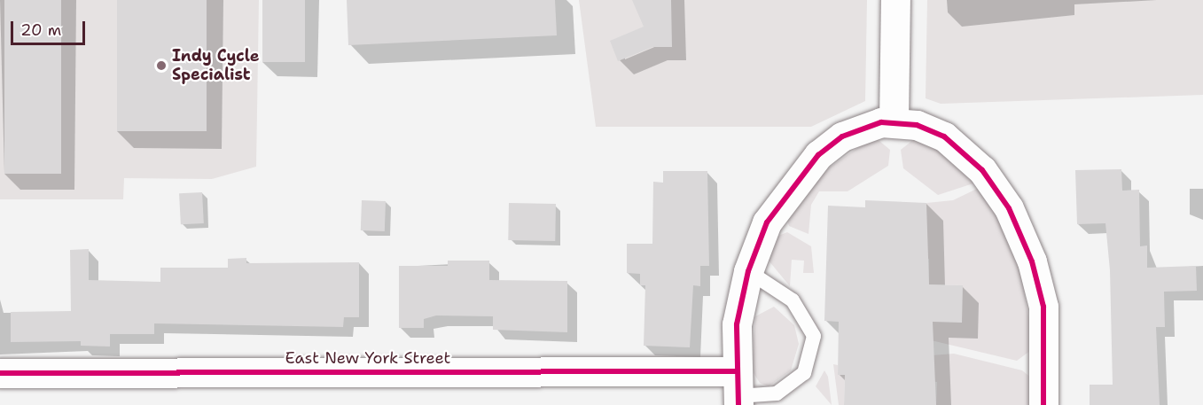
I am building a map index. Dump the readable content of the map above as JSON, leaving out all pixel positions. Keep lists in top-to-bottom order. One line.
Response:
{"streets":{"street":["East New York Street"]},"places":["Indy Cycle Specialist"],"scale_bar":"20 m"}
